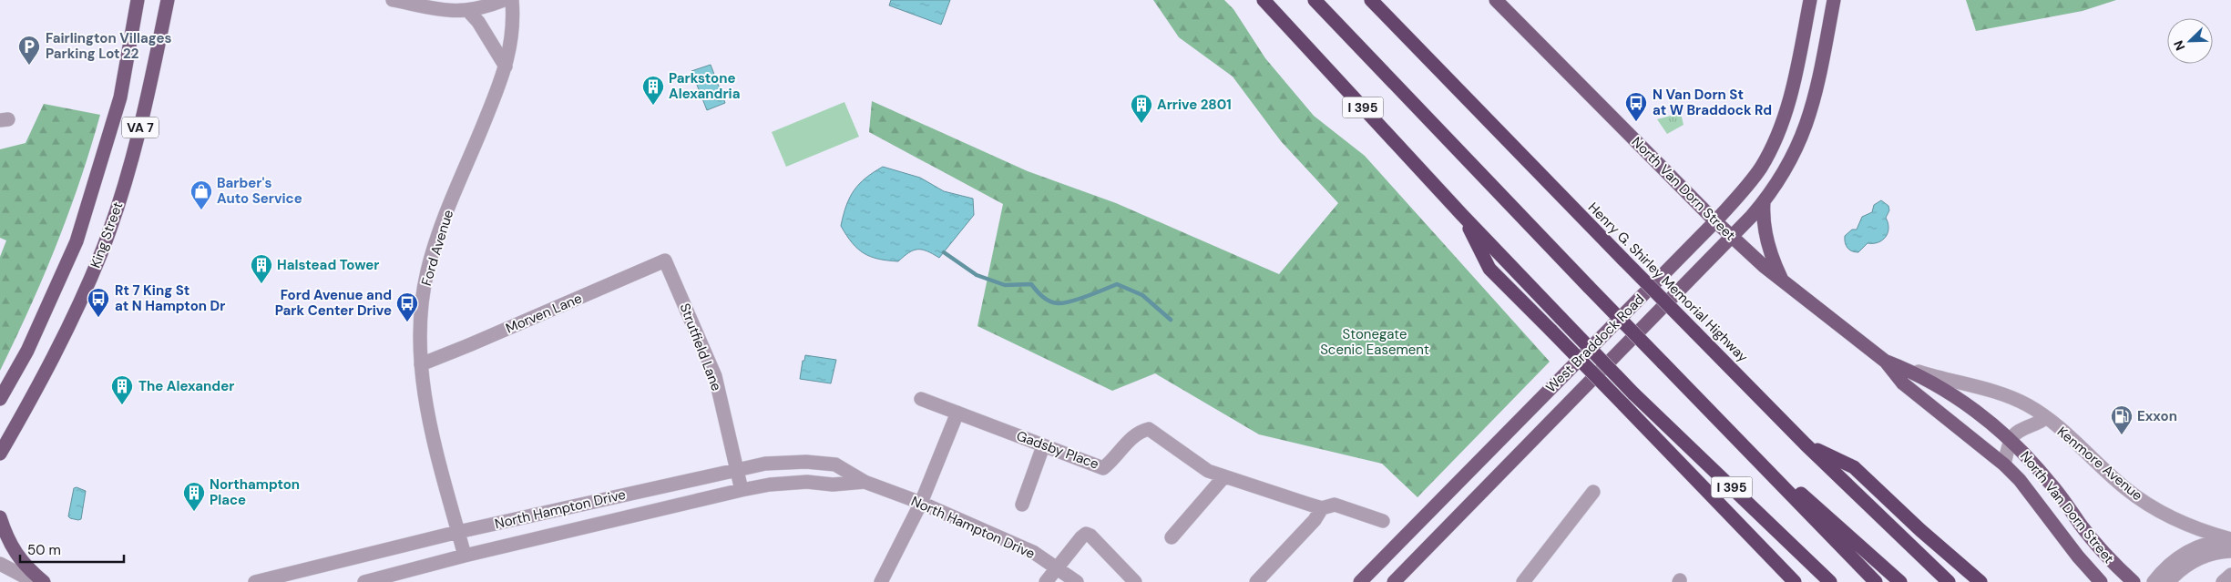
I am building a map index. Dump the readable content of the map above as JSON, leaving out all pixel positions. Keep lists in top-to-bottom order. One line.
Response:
{"streets":{"highway":["I 395","Henry G. Shirley Memorial Highway"],"main road":["VA 7","North Van Dorn Street","King Street","West Braddock Road"],"street":["Ford Avenue","Morven Lane","Strutfield Lane","Gadsby Place","Kenmore Avenue","North Hampton Drive"]},"crossings":[["North Van Dorn Street","West Braddock Road"],["North Van Dorn Street","Kenmore Avenue"],["Ford Avenue","Morven Lane"],["Ford Avenue","North Hampton Drive"],["Morven Lane","Strutfield Lane"],["Strutfield Lane","North Hampton Drive"]],"parks":["Stonegate Scenic Easement"],"places":{"parking":["Fairlington Villages Parking Lot 22"],"building":["Parkstone Alexandria","Arrive 2801","Halstead Tower","The Alexander","Northampton Place"],"bus stop":["N Van Dorn St at W Braddock Rd","Rt 7 King St at N Hampton Dr","Ford Avenue and Park Center Drive"],"shop":["Barber's Auto Service"],"fuel station":["Exxon"]},"scale_bar":"50 m","north":"bottom left"}
